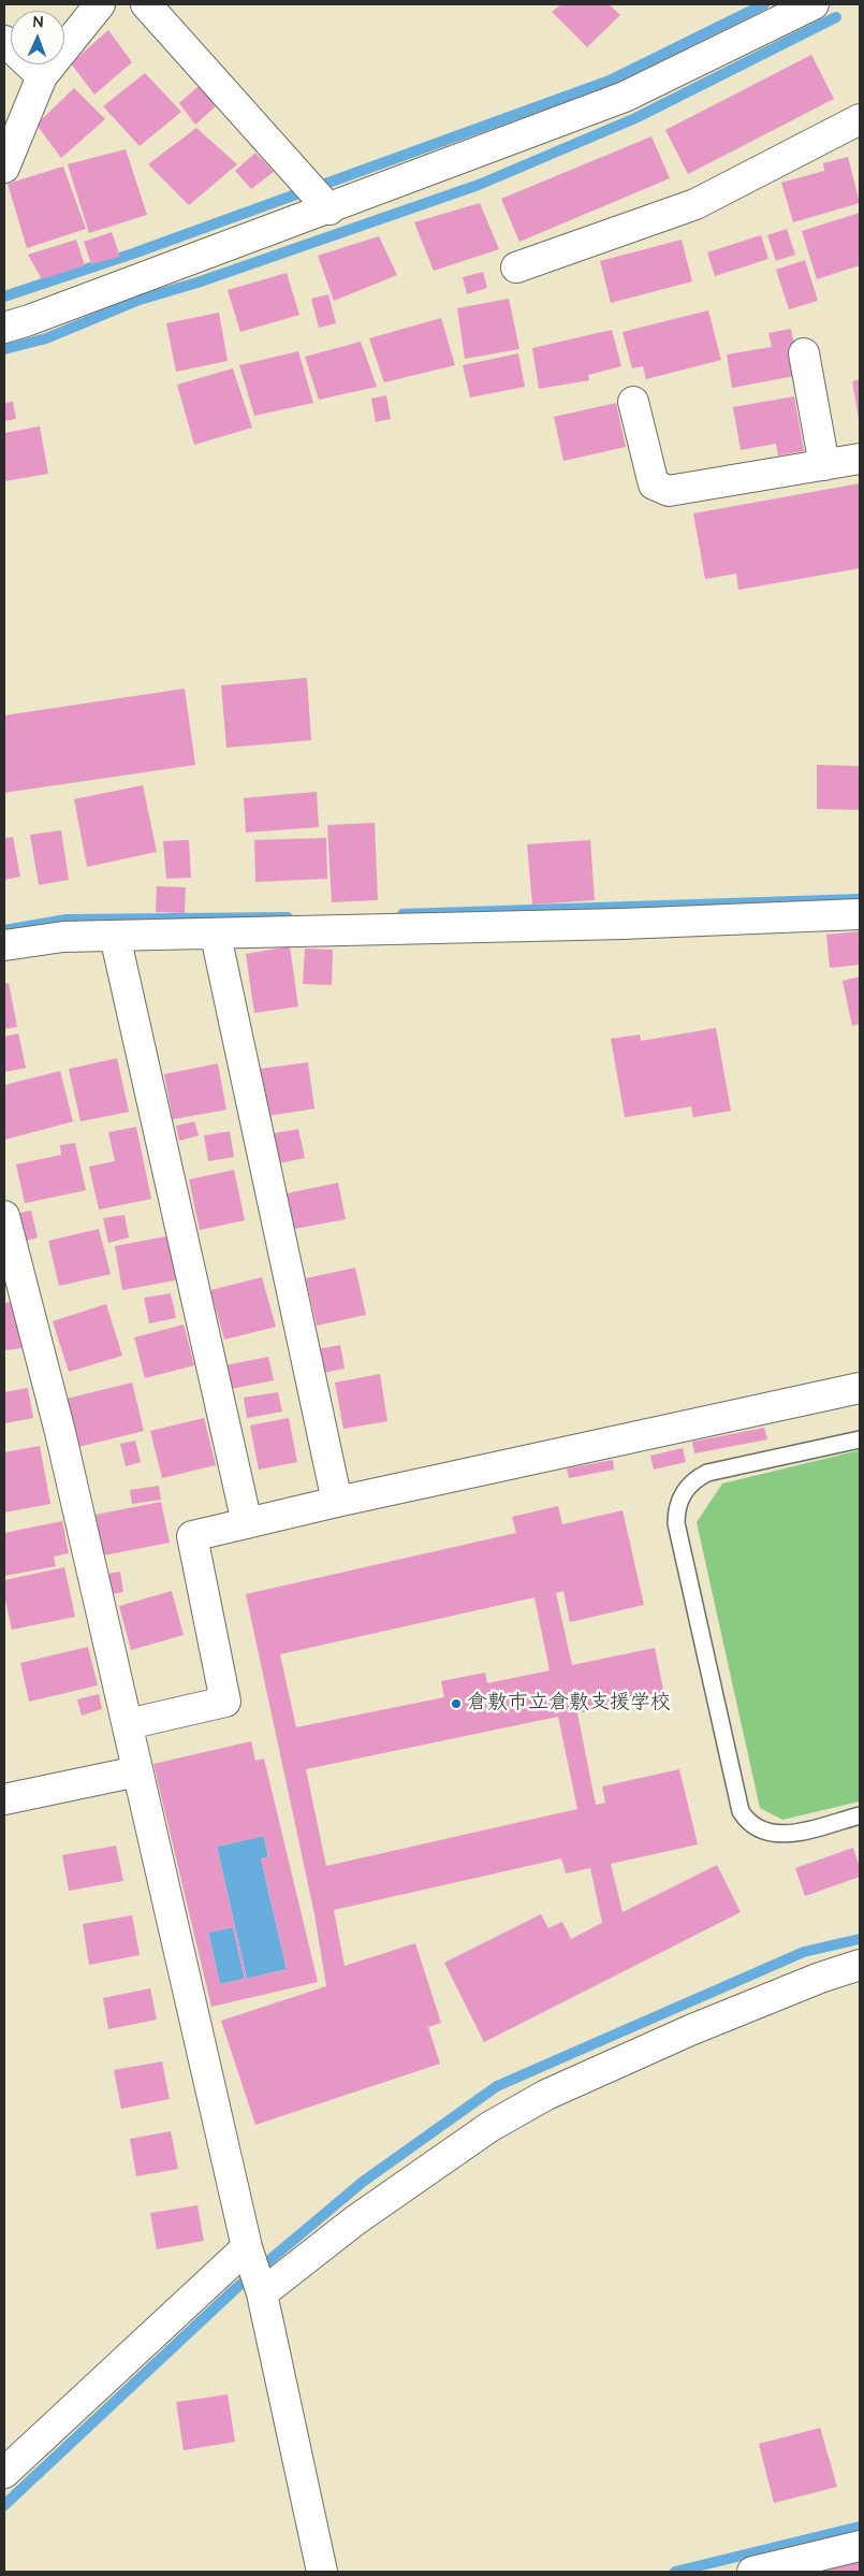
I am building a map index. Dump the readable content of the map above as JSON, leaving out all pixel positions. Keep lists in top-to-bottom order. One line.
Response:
{"places":["倉敷市立倉敷支援学校"],"north":"top"}
